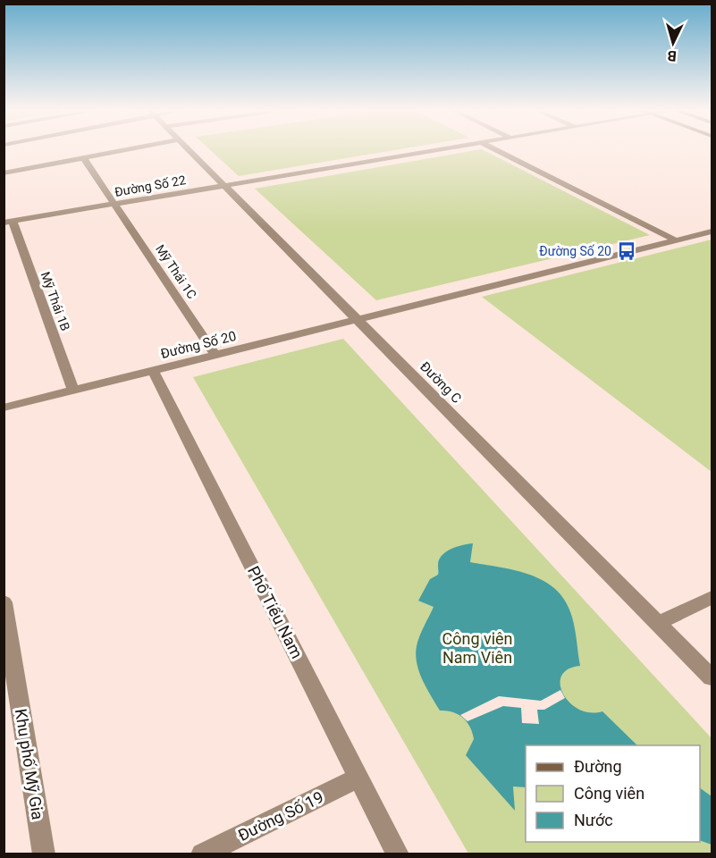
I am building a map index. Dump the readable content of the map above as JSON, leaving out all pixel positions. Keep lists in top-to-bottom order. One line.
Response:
{"streets":{"street":["Đường Số 22","Mỹ Thái 1C","Mỹ Thái 1B","Đường Số 20","Đường C","Phố Tiểu Nam","Khu phố Mỹ Gia","Đường Số 19"]},"crossings":[["Đường Số 22","Mỹ Thái 1C"],["Đường Số 22","Mỹ Thái 1B"],["Đường Số 22","Đường C"],["Mỹ Thái 1C","Đường Số 20"],["Mỹ Thái 1B","Đường Số 20"],["Đường Số 20","Đường C"],["Đường Số 20","Phố Tiểu Nam"],["Phố Tiểu Nam","Đường Số 19"]],"parks":["Công viên Nam Viên"],"places":{"bus stop":["Đường Số 20"]},"legend":["Đường","Công viên","Nước"],"north":"bottom"}
